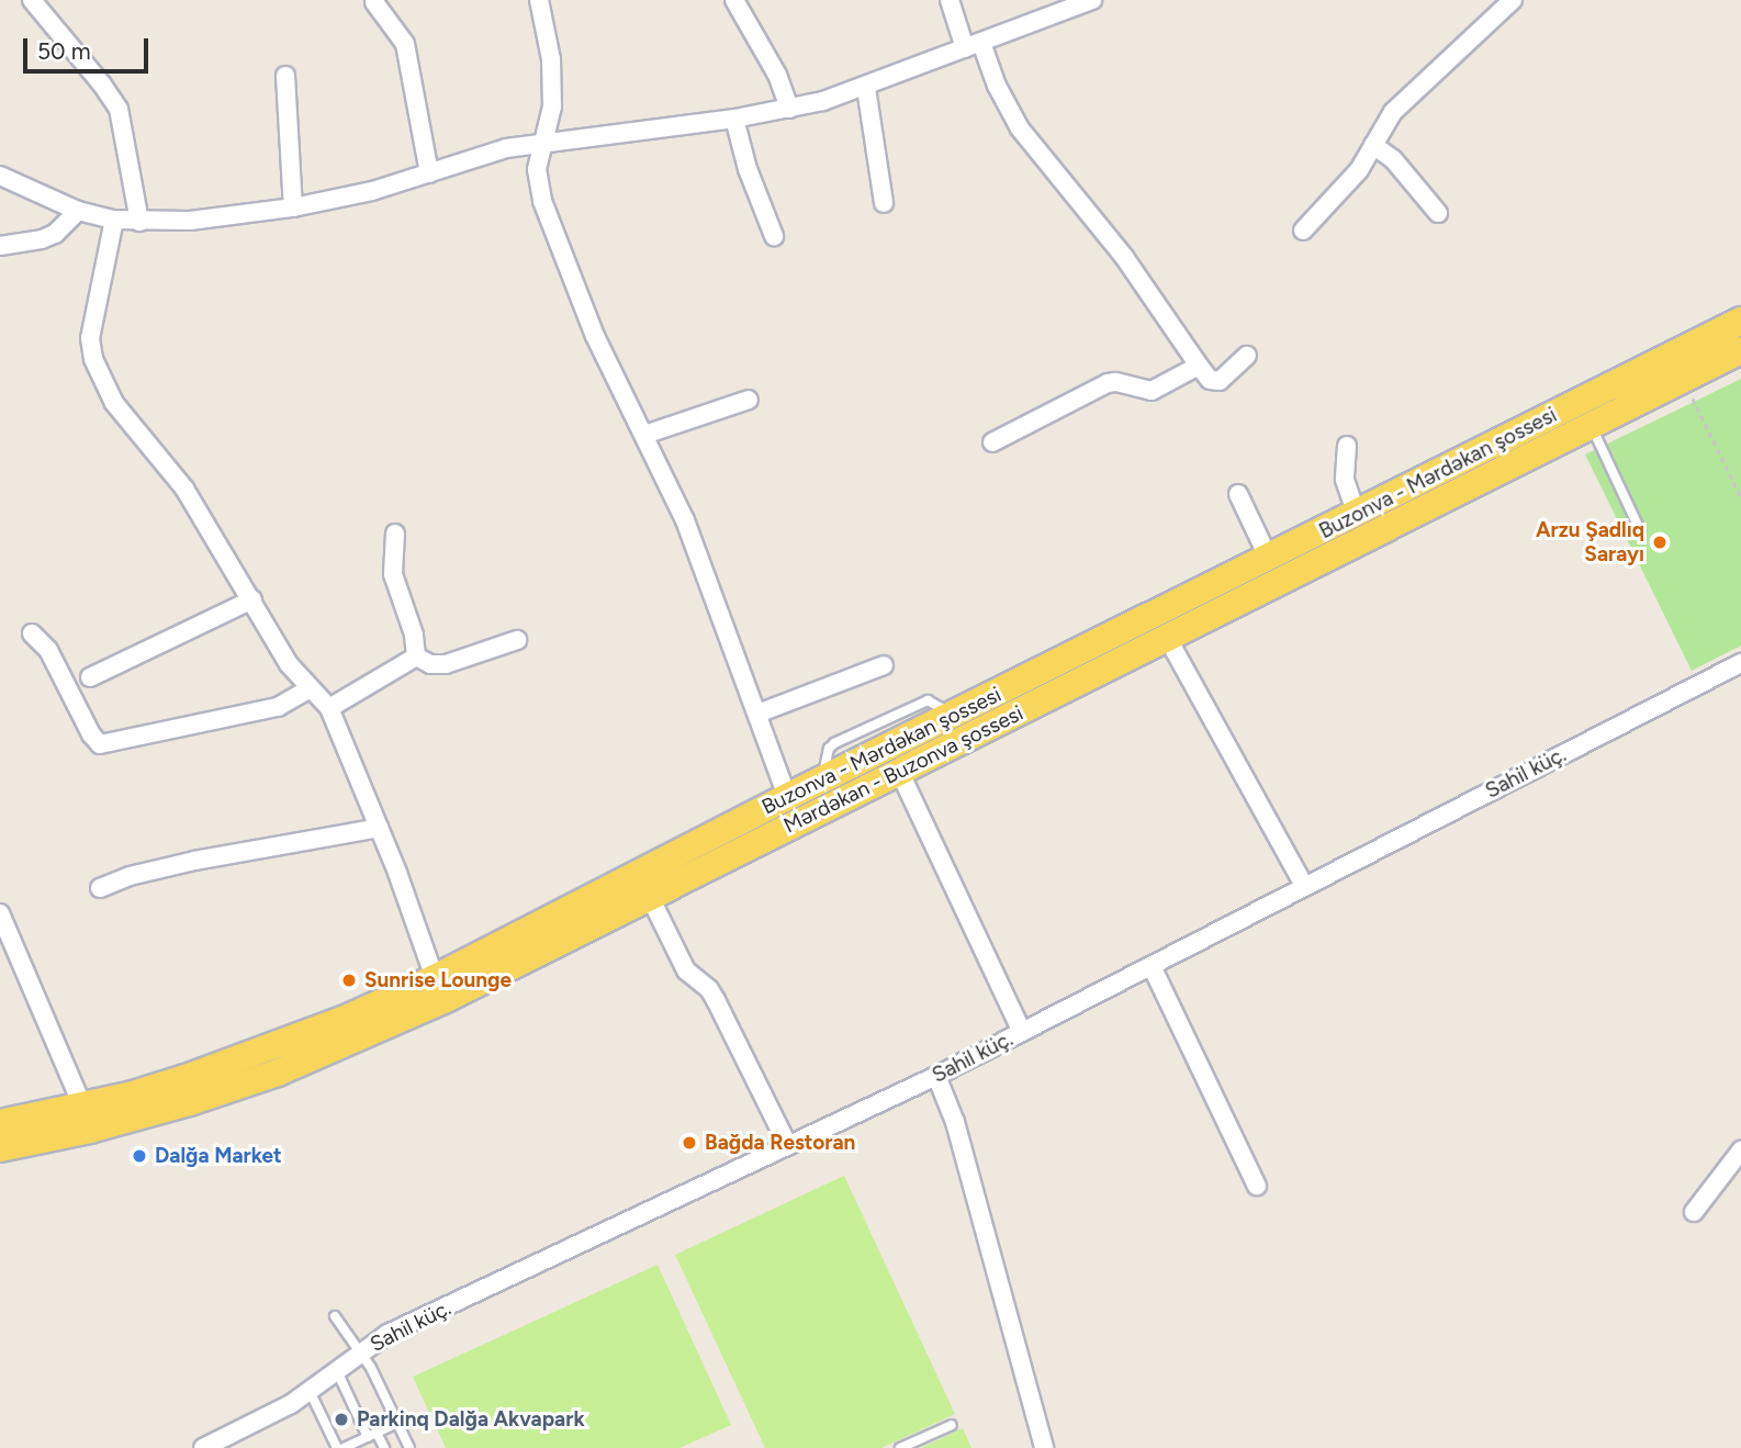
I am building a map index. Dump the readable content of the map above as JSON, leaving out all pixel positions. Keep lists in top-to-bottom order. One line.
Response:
{"streets":{"main road":["Buzonva - Mərdəkan şossesi","Mərdəkan - Buzonva şossesi"],"street":["Sahil küç."]},"places":["Arzu Şadlıq Sarayı","Sunrise Lounge","Bağda Restoran","Dalğa Market","Parkinq Dalğa Akvapark"],"scale_bar":"50 m"}
